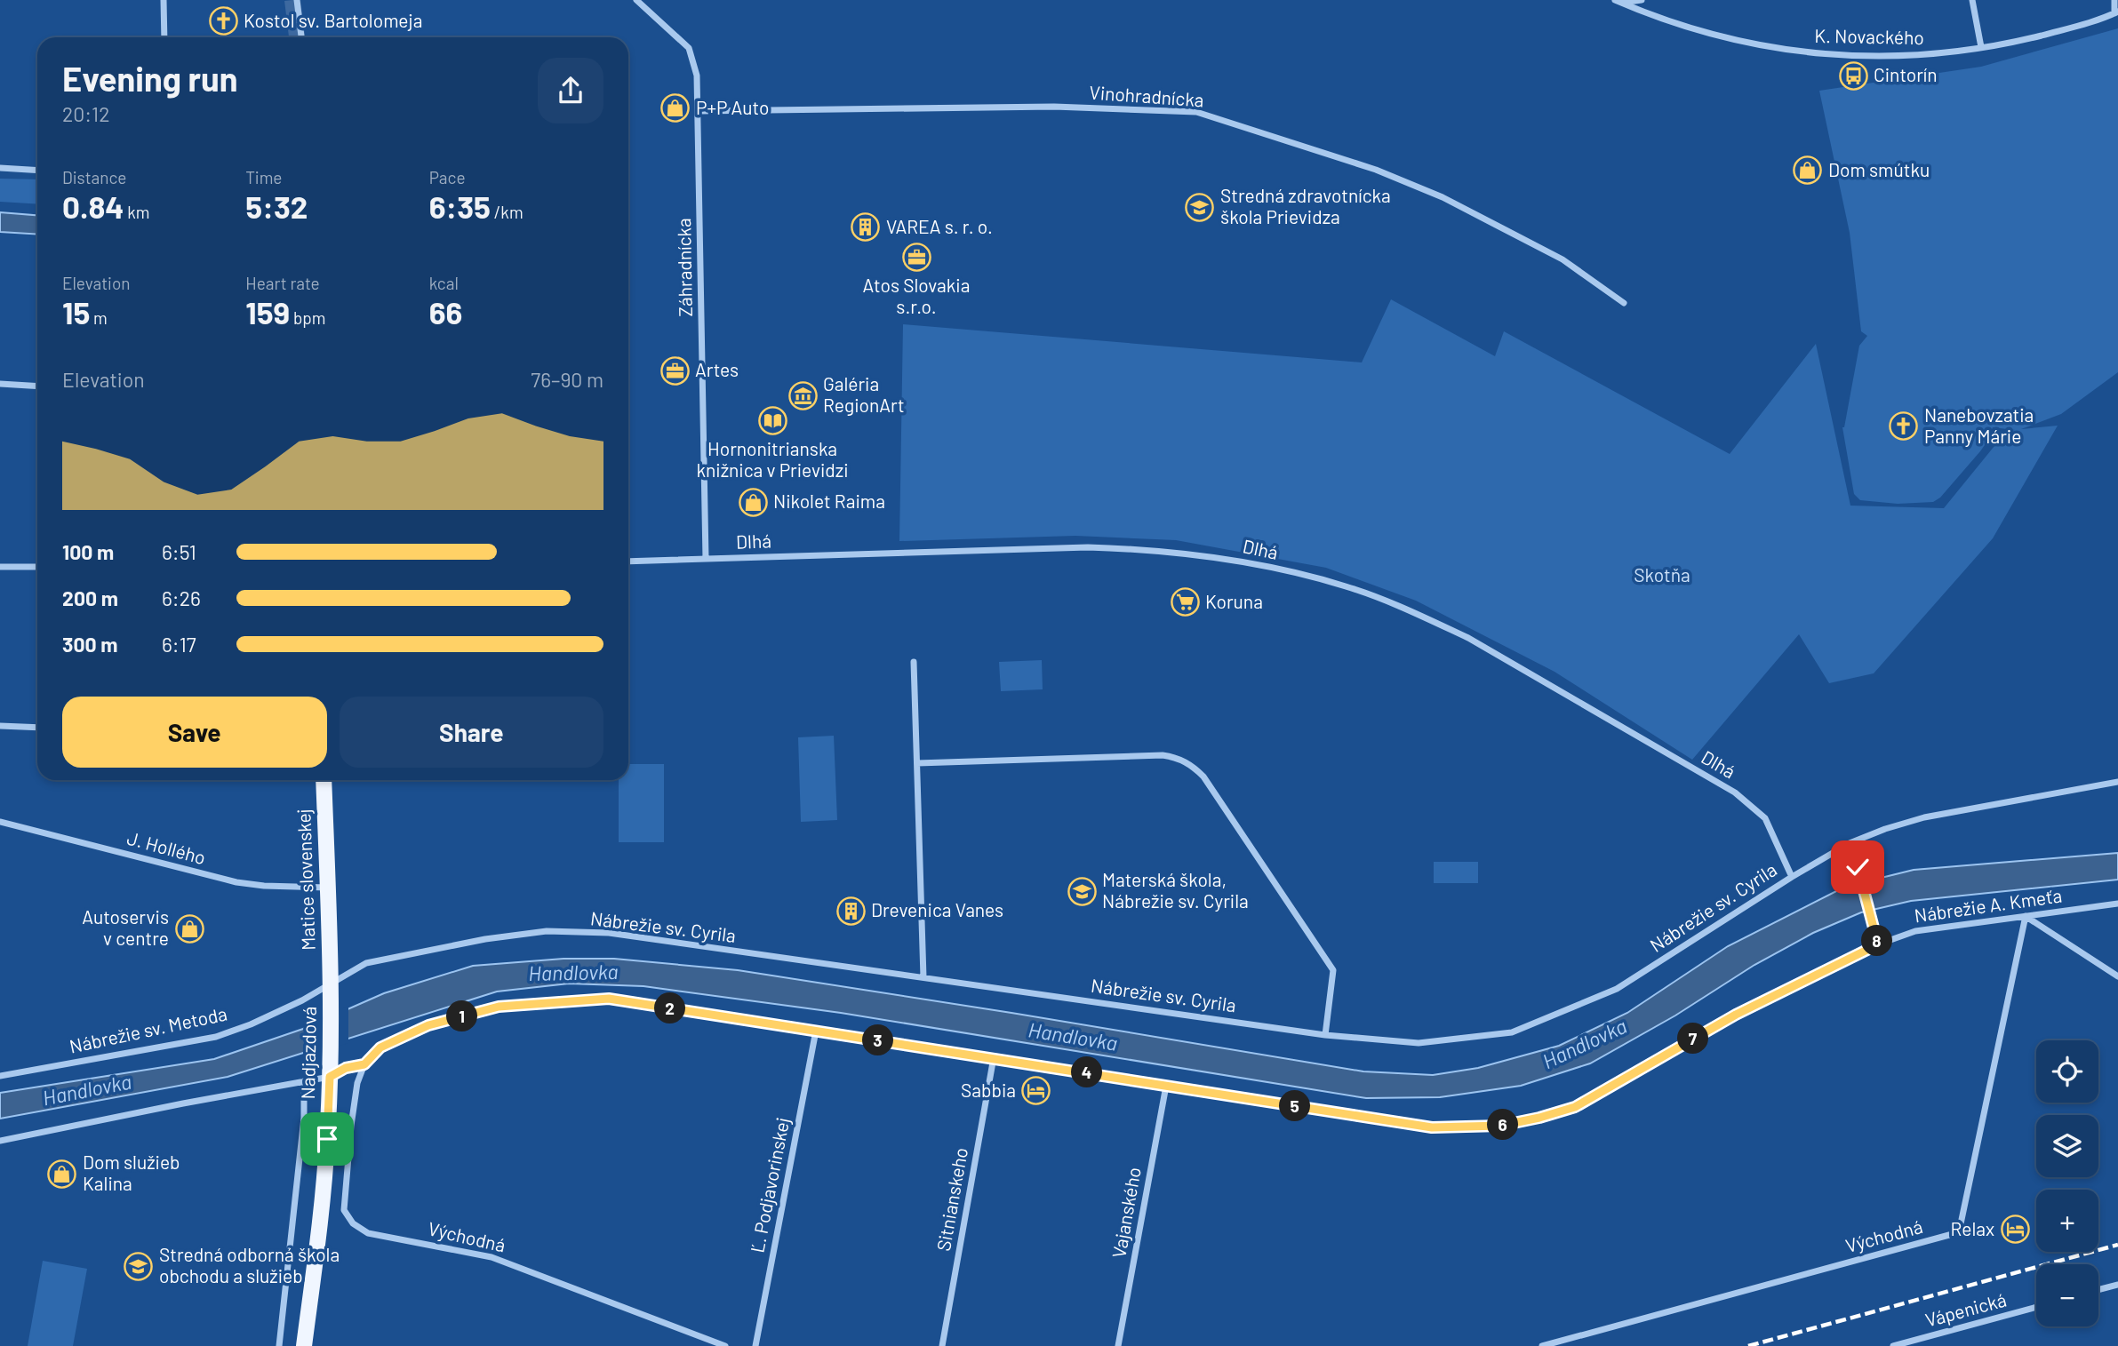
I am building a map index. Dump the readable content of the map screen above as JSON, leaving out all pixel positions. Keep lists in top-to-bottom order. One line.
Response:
{"streets":{"main road":["Matice slovenskej","Nadjazdová"],"street":["K. Novackého","Vinohradnícka","Záhradnícka","Dlhá","J. Hollého","Nábrežie A. Kmeťa","Nábrežie sv. Cyrila","Nábrežie sv. Metoda","Ľ. Podjavorinskej","Sitnianskeho","Vajanského","Východná","Vápenická"]},"crossings":[["Vinohradnícka","Záhradnícka"],["Záhradnícka","Dlhá"],["Dlhá","Nábrežie sv. Cyrila"],["J. Hollého","Matice slovenskej"],["Matice slovenskej","Nábrežie sv. Cyrila"],["Matice slovenskej","Nábrežie sv. Metoda"],["Matice slovenskej","Nadjazdová"],["Nábrežie A. Kmeťa","Nadjazdová"],["Nábrežie A. Kmeťa","Ľ. Podjavorinskej"],["Nábrežie A. Kmeťa","Sitnianskeho"],["Nábrežie A. Kmeťa","Vajanského"],["Nábrežie A. Kmeťa","Východná"],["Nábrežie sv. Cyrila","Nábrežie sv. Metoda"],["Nábrežie sv. Cyrila","Nadjazdová"],["Nábrežie sv. Metoda","Nadjazdová"]],"water":["Handlovka"],"parks":["Skotňa"],"places":{"church":["Kostol sv. Bartolomeja","Nanebovzatia Panny Márie"],"bus stop":["Cintorín"],"shop":["P+P Auto","Dom smútku","Nikolet Raima","Autoservis v centre","Dom služieb Kalina"],"school or university":["Stredná zdravotnícka škola Prievidza","Materská škola, Nábrežie sv. Cyrila","Stredná odborná škola obchodu a služieb"],"building":["VAREA s. r. o.","Drevenica Vanes"],"office":["Atos Slovakia s.r.o.","Artes"],"museum":["Galéria RegionArt"],"library":["Hornonitrianska knižnica v Prievidzi"],"supermarket":["Koruna"],"hotel":["Sabbia","Relax"]},"page":{"heading":["Evening run","20:12"],"stats":[["Distance","0.84 km"],["Time","5:32"],["Pace","6:35 /km"],["Elevation","15 m"],["Heart rate","159 bpm"],["kcal","66"]],"chart":["Elevation","76–90 m"],"list":[{"name":"100 m","note":"6:51"},{"name":"200 m","note":"6:26"},{"name":"300 m","note":"6:17"}],"buttons":["Save","Share"],"pins":["8","2","1","7","3","4","5","6"],"map_buttons":["+","−"]}}
